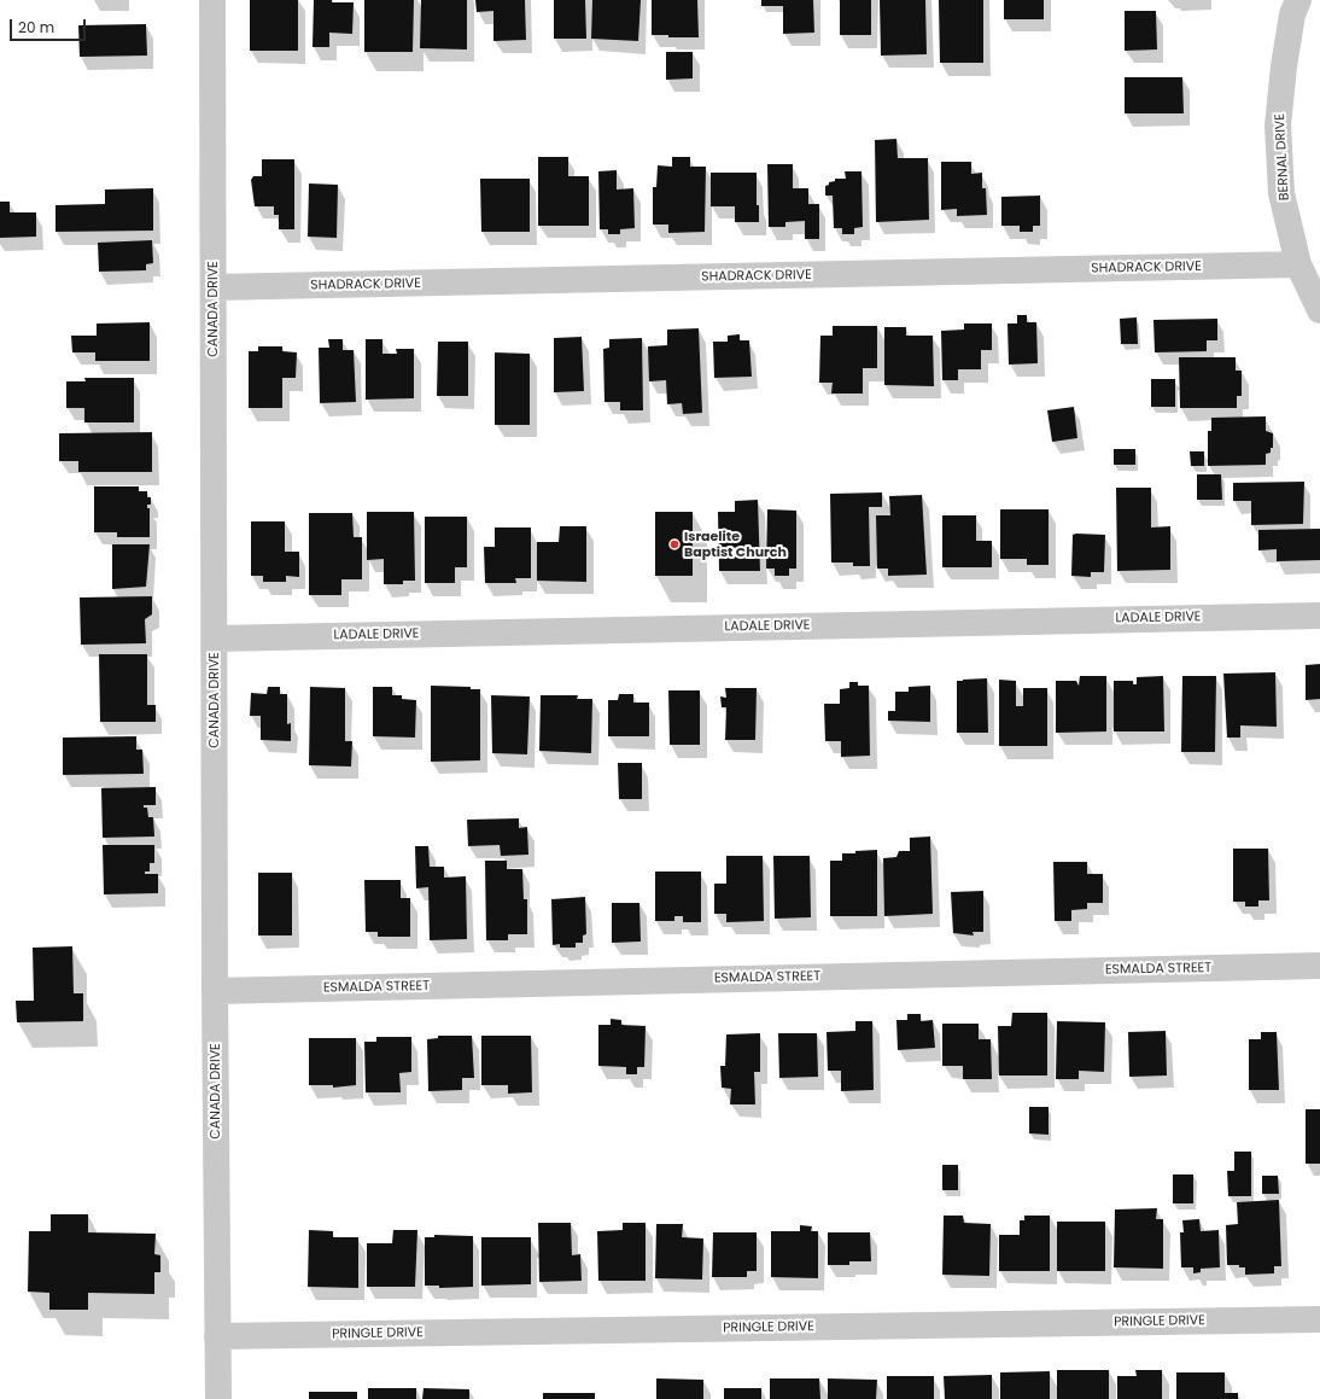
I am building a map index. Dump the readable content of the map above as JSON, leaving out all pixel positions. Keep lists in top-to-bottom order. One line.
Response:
{"streets":{"street":["BERNAL DRIVE","SHADRACK DRIVE","CANADA DRIVE","LADALE DRIVE","ESMALDA STREET","PRINGLE DRIVE"]},"crossings":[["BERNAL DRIVE","SHADRACK DRIVE"],["SHADRACK DRIVE","CANADA DRIVE"],["CANADA DRIVE","LADALE DRIVE"],["CANADA DRIVE","ESMALDA STREET"],["CANADA DRIVE","PRINGLE DRIVE"]],"places":["Israelite Baptist Church"],"scale_bar":"20 m"}
